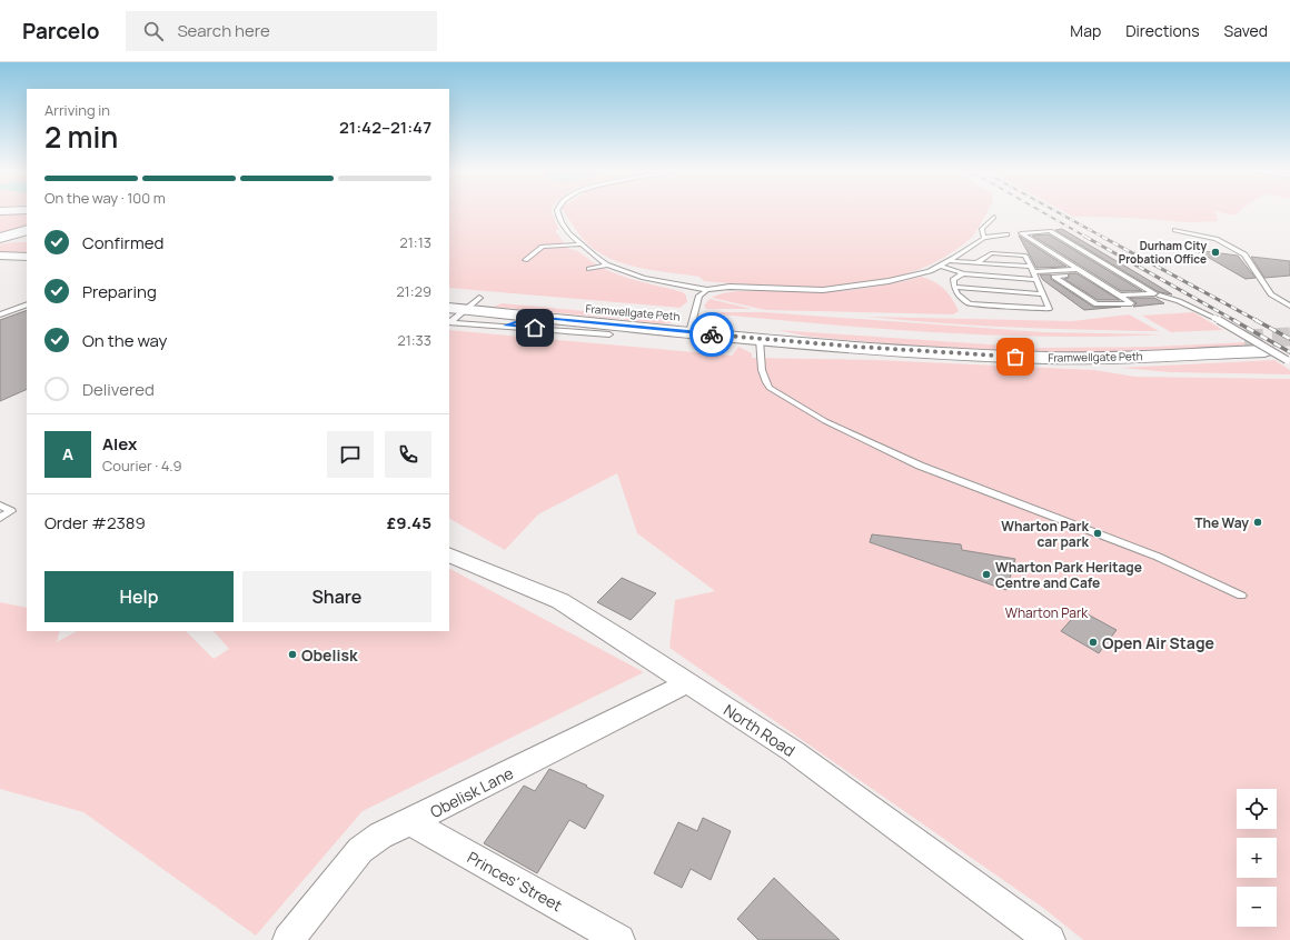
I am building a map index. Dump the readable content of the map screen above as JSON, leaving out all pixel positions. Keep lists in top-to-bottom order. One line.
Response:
{"streets":{"highway":["Framwellgate Peth"],"street":["North Road","Obelisk Lane","Princes' Street"]},"crossings":[["North Road","Obelisk Lane"],["Obelisk Lane","Princes' Street"]],"parks":["Wharton Park"],"places":["Durham City Probation Office","The Way","Wharton Park car park","Wharton Park Heritage Centre and Cafe","Open Air Stage","Obelisk"],"page":{"header":"Parcelo","search":"Search here","nav":["Map","Directions","Saved"],"heading":["2 min","Arriving in","21:42–21:47"],"panel":["Alex","Courier · 4.9","Order #2389","£9.45"],"bar":"On the way · 100 m","list":[["Confirmed","21:13"],["Preparing","21:29"],["On the way","21:33"],"Delivered"],"round":"A","buttons":["Help","Share"],"map_buttons":["+","−"]}}
